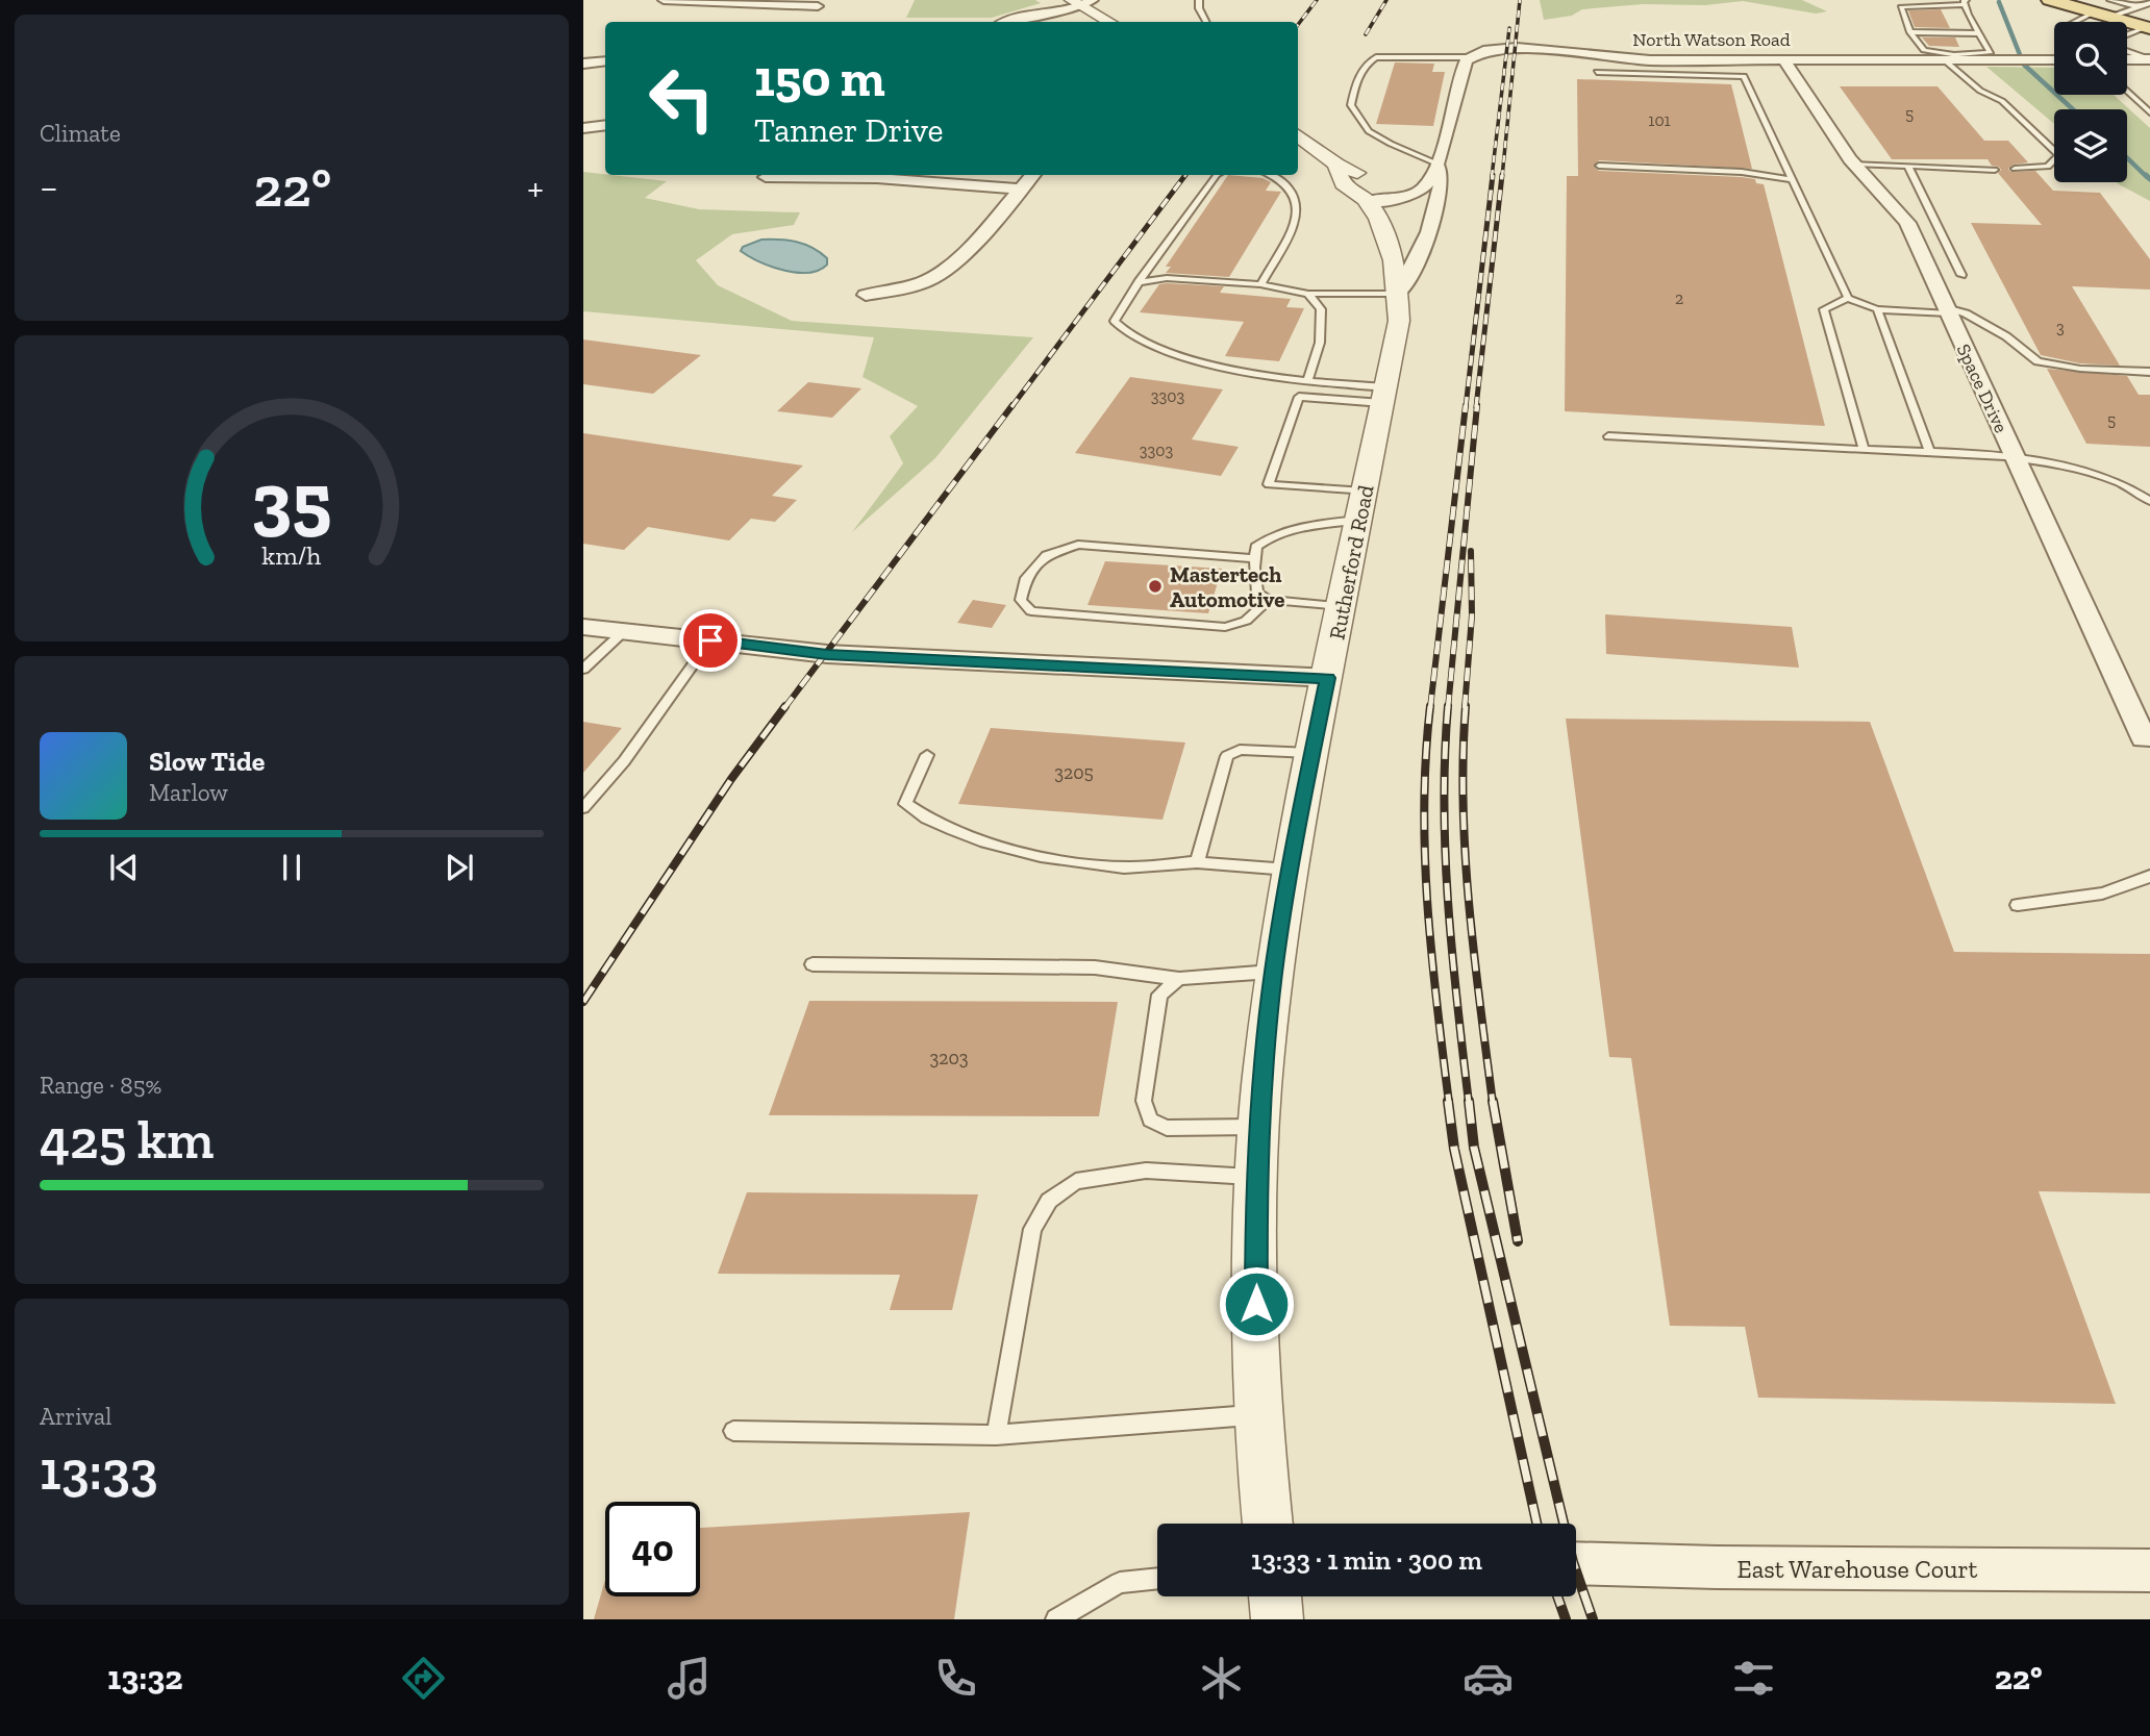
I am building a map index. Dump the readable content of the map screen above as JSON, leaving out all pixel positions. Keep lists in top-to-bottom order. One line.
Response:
{"streets":{"street":["North Watson Road","Space Drive","Rutherford Road","East Warehouse Court"]},"crossings":[["North Watson Road","Space Drive"]],"places":["Mastertech Automotive"],"house_numbers":["5","101","2","3","3303","5","3303","3205","3203"],"page":{"tile":["Climate",["Range · 85%","425 km"],["Arrival","13:33"]],"turn":["150 m","Tanner Drive"],"heat":["−","22°","+"],"song":["Slow Tide","Marlow"],"limit":"40","trip":"13:33 · 1 min · 300 m","tabs":["13:32","22°"],"gauge":["35","km/h"]}}
